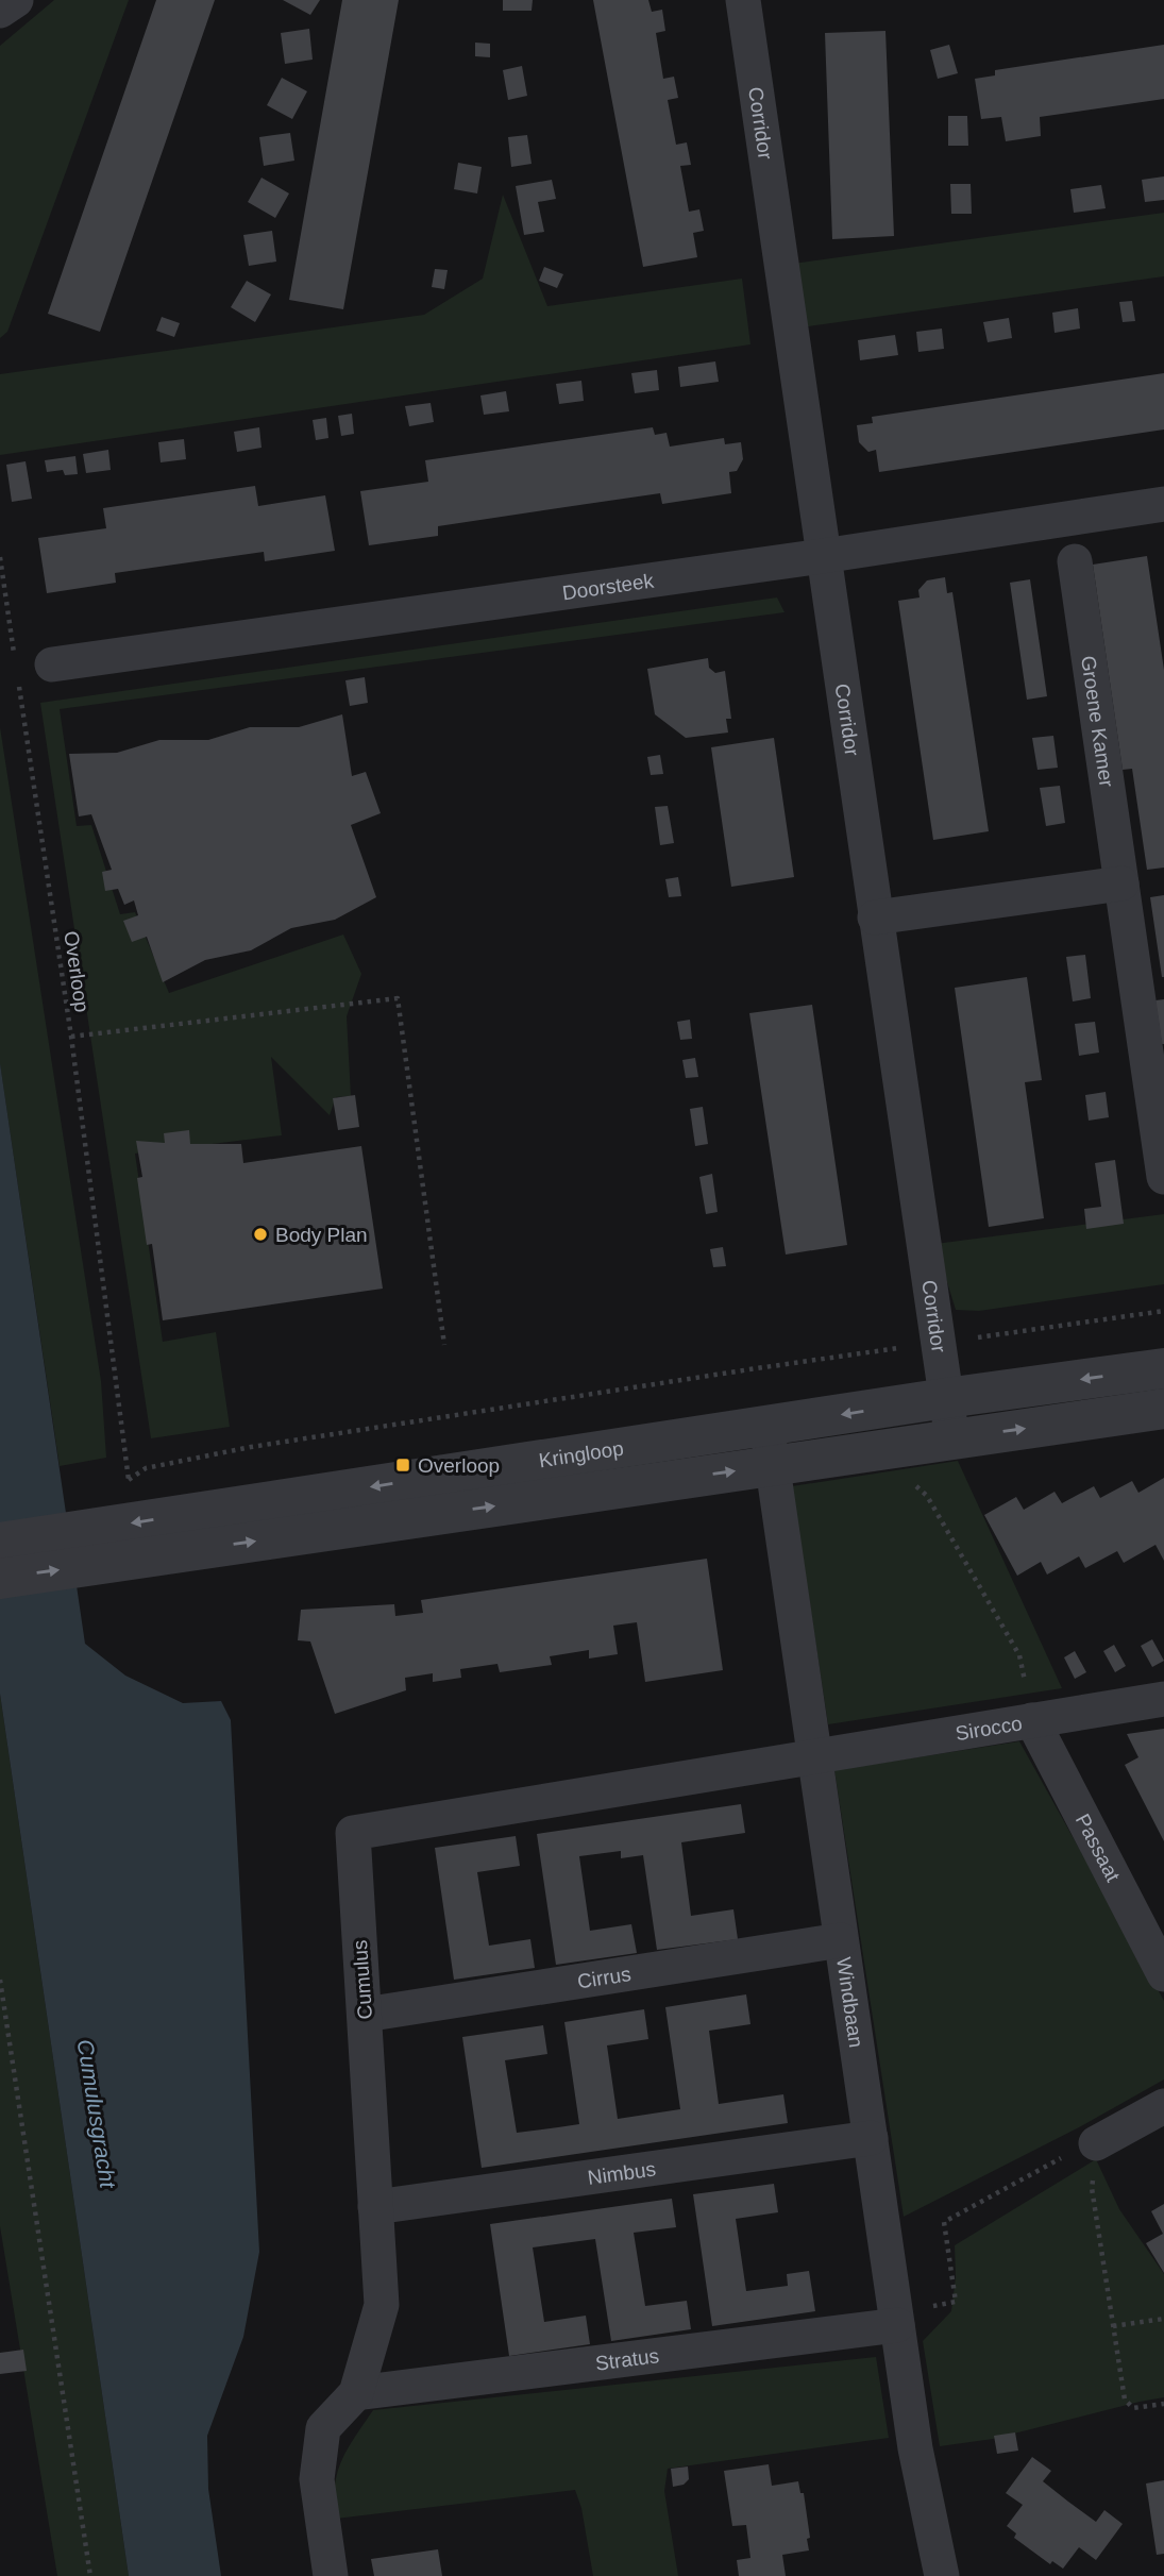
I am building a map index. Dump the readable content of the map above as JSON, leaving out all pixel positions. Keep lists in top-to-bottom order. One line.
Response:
{"streets":{"street":["Corridor","Doorsteek","Groene Kamer","Kringloop","Sirocco","Passaat","Cirrus","Cumulus","Windbaan","Nimbus","Stratus"],"path":["Overloop"]},"crossings":[["Corridor","Doorsteek"],["Corridor","Kringloop"],["Kringloop","Windbaan"],["Sirocco","Passaat"],["Sirocco","Cumulus"],["Sirocco","Windbaan"],["Cirrus","Cumulus"],["Cirrus","Windbaan"],["Cumulus","Windbaan"],["Cumulus","Nimbus"],["Cumulus","Stratus"],["Windbaan","Nimbus"],["Windbaan","Stratus"]],"water":["Cumulusgracht"],"places":{"other":["Body Plan"],"transit":["Overloop"]}}
